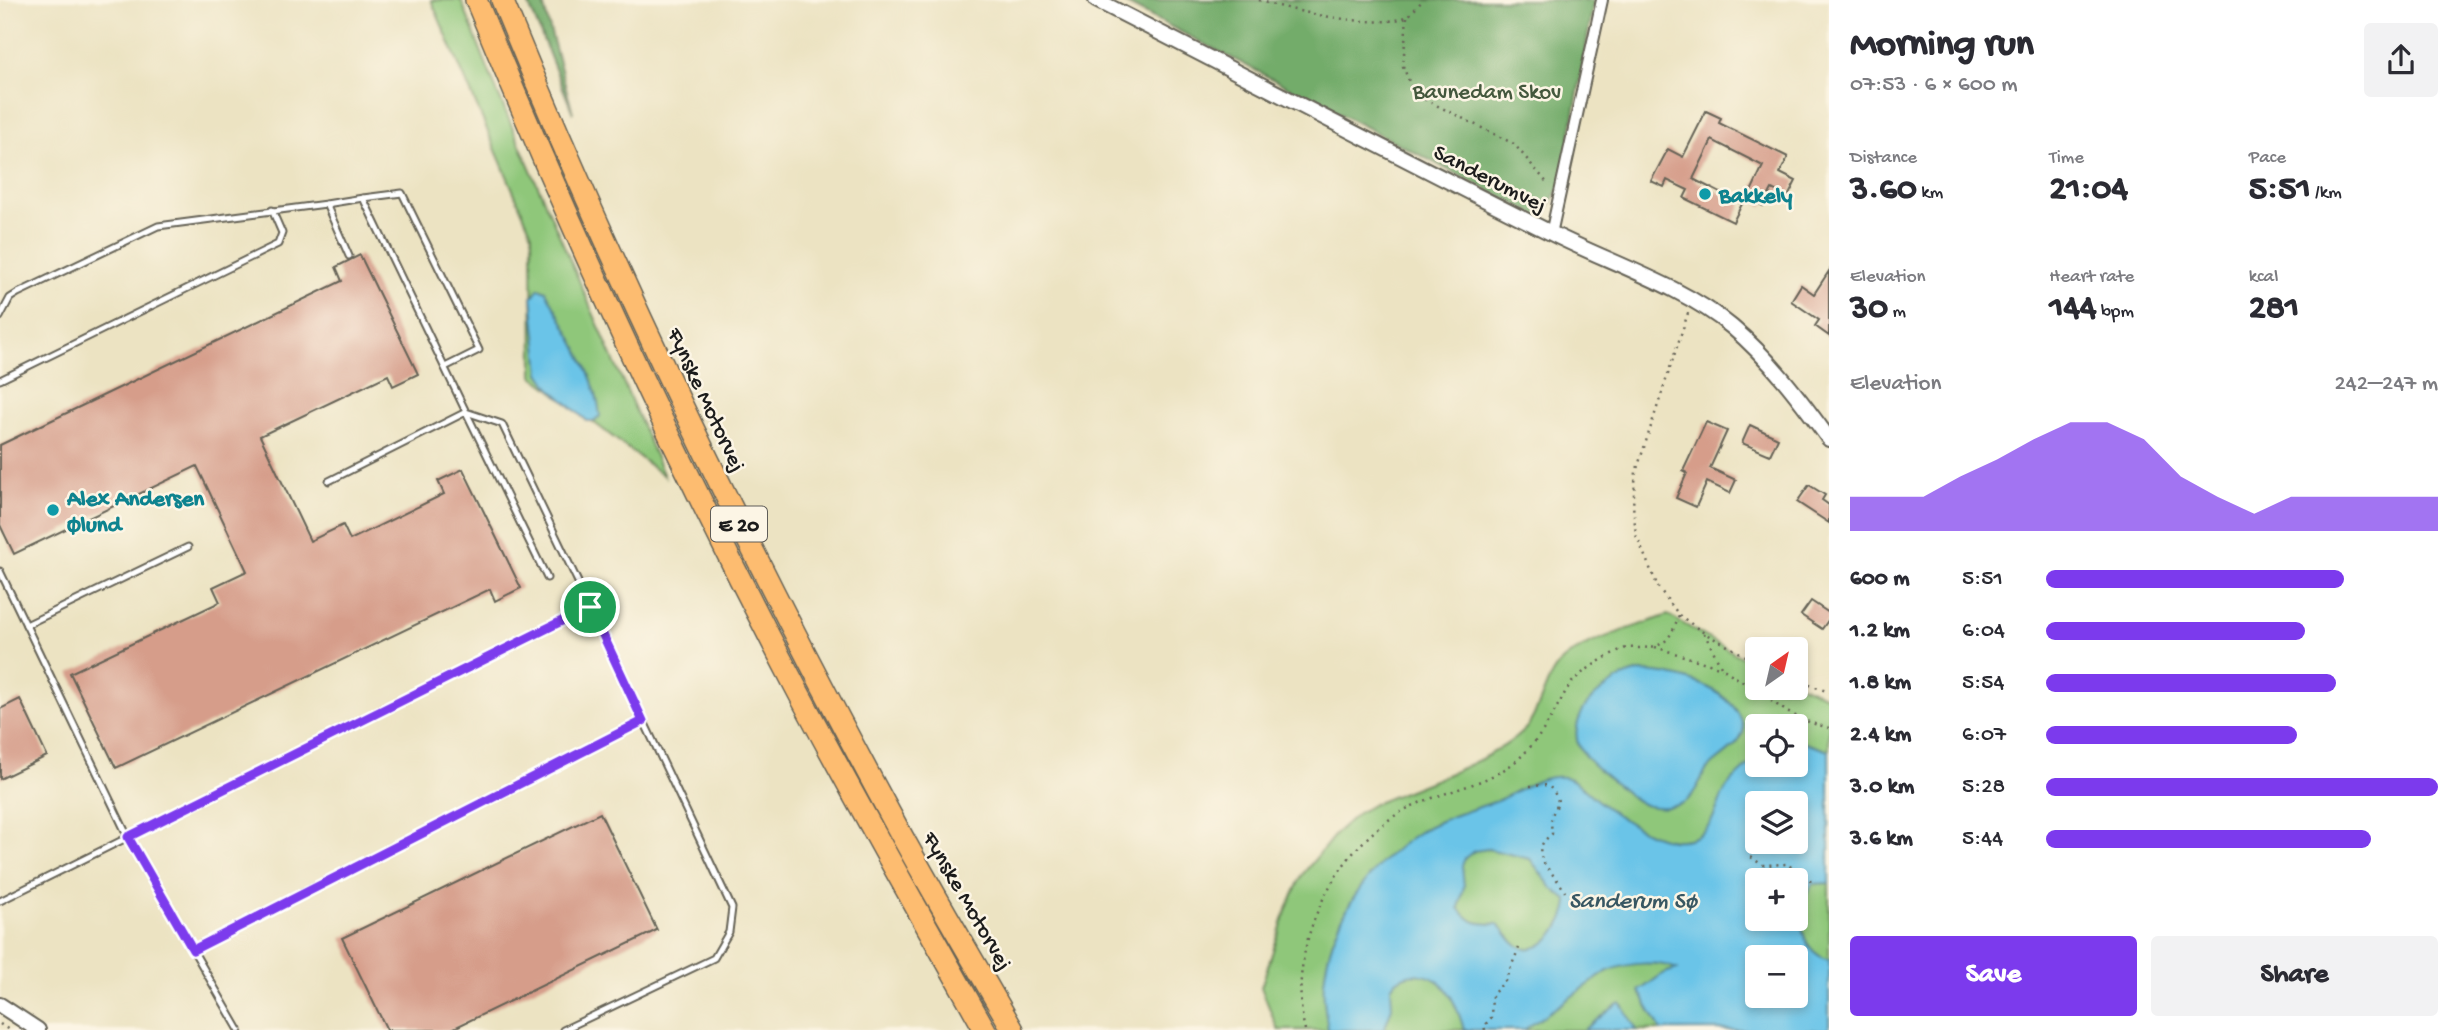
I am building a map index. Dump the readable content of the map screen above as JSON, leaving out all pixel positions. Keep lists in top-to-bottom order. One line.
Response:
{"streets":{"highway":["Fynske Motorvej","E 20"],"street":["Sanderumvej"]},"water":["Sanderum Sø"],"parks":["Bavnedam Skov"],"places":["Bakkely","Alex Andersen Ølund"],"north":"top right","page":{"heading":["Morning run","07:53 · 6 × 600 m"],"stats":[["Distance","3.60 km"],["Time","21:04"],["Pace","5:51 /km"],["Elevation","30 m"],["Heart rate","144 bpm"],["kcal","281"]],"chart":["Elevation","242–247 m"],"list":[{"name":"600 m","note":"5:51"},{"name":"1.2 km","note":"6:04"},{"name":"1.8 km","note":"5:54"},{"name":"2.4 km","note":"6:07"},{"name":"3.0 km","note":"5:28"},{"name":"3.6 km","note":"5:44"}],"map_buttons":["+","−"],"buttons":["Save","Share"]}}
